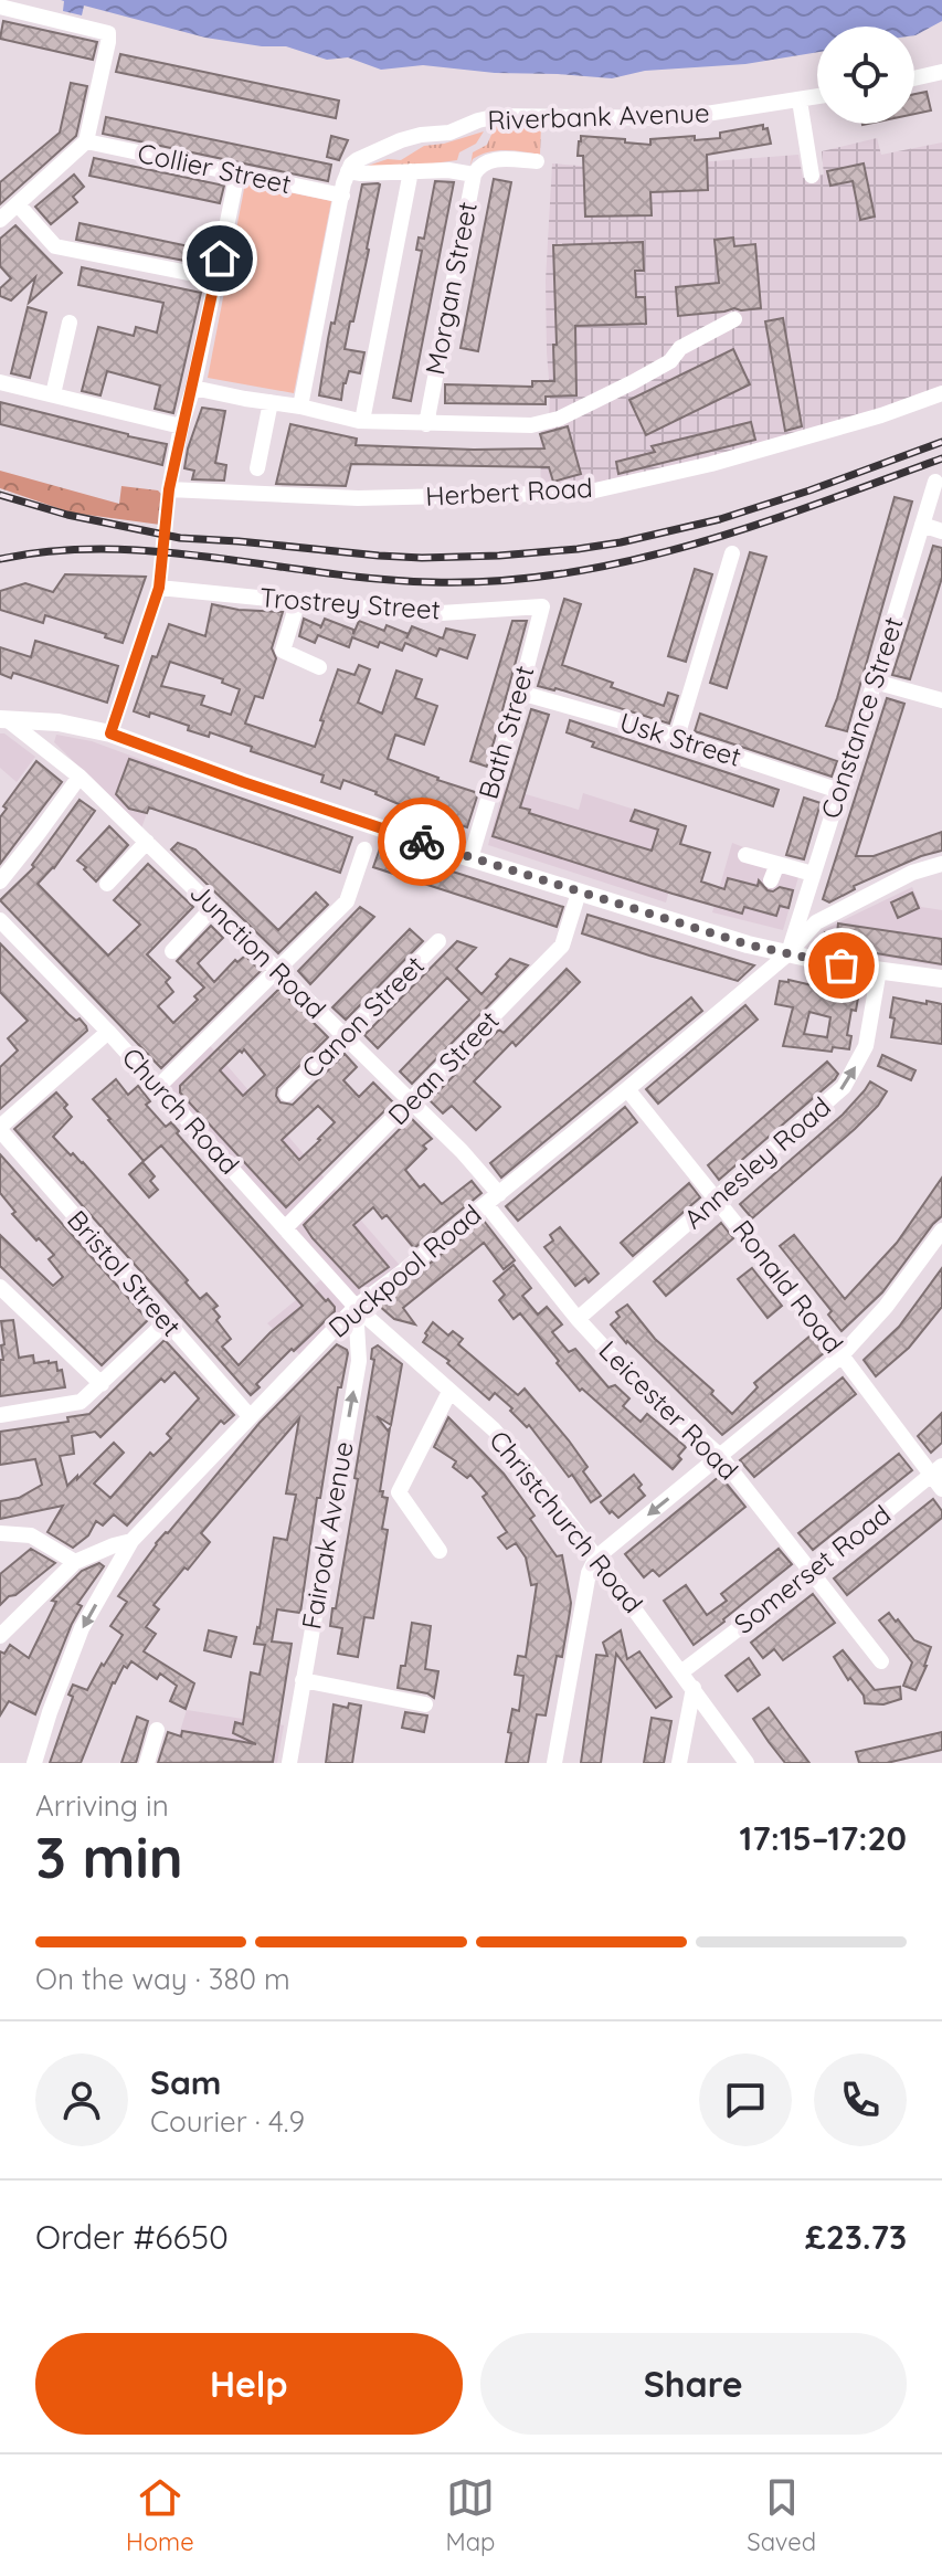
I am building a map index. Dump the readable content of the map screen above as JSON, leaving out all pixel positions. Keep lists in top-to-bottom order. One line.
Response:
{"streets":{"street":["Riverbank Avenue","Collier Street","Morgan Street","Herbert Road","Trostrey Street","Constance Street","Bath Street","Usk Street","Junction Road","Canon Street","Dean Street","Church Road","Annesley Road","Duckpool Road","Bristol Street","Ronald Road","Leicester Road","Christchurch Road","Fairoak Avenue","Somerset Road"]},"crossings":[["Riverbank Avenue","Morgan Street"],["Trostrey Street","Bath Street"],["Constance Street","Usk Street"],["Constance Street","Duckpool Road"],["Bath Street","Usk Street"],["Junction Road","Canon Street"],["Junction Road","Dean Street"],["Junction Road","Duckpool Road"],["Junction Road","Leicester Road"],["Dean Street","Church Road"],["Church Road","Duckpool Road"],["Church Road","Christchurch Road"],["Church Road","Fairoak Avenue"],["Annesley Road","Ronald Road"],["Annesley Road","Leicester Road"],["Duckpool Road","Bristol Street"],["Duckpool Road","Ronald Road"],["Duckpool Road","Leicester Road"],["Duckpool Road","Christchurch Road"],["Duckpool Road","Fairoak Avenue"],["Ronald Road","Somerset Road"],["Leicester Road","Somerset Road"],["Christchurch Road","Fairoak Avenue"],["Christchurch Road","Somerset Road"]],"one_way":["Annesley Road","Fairoak Avenue"],"page":{"heading":["3 min","Arriving in","17:15–17:20"],"panel":["Sam","Courier · 4.9","Order #6650","£23.73"],"bar":"On the way · 380 m","buttons":["Help","Share"],"tabs":["Home","Map","Saved"]}}
